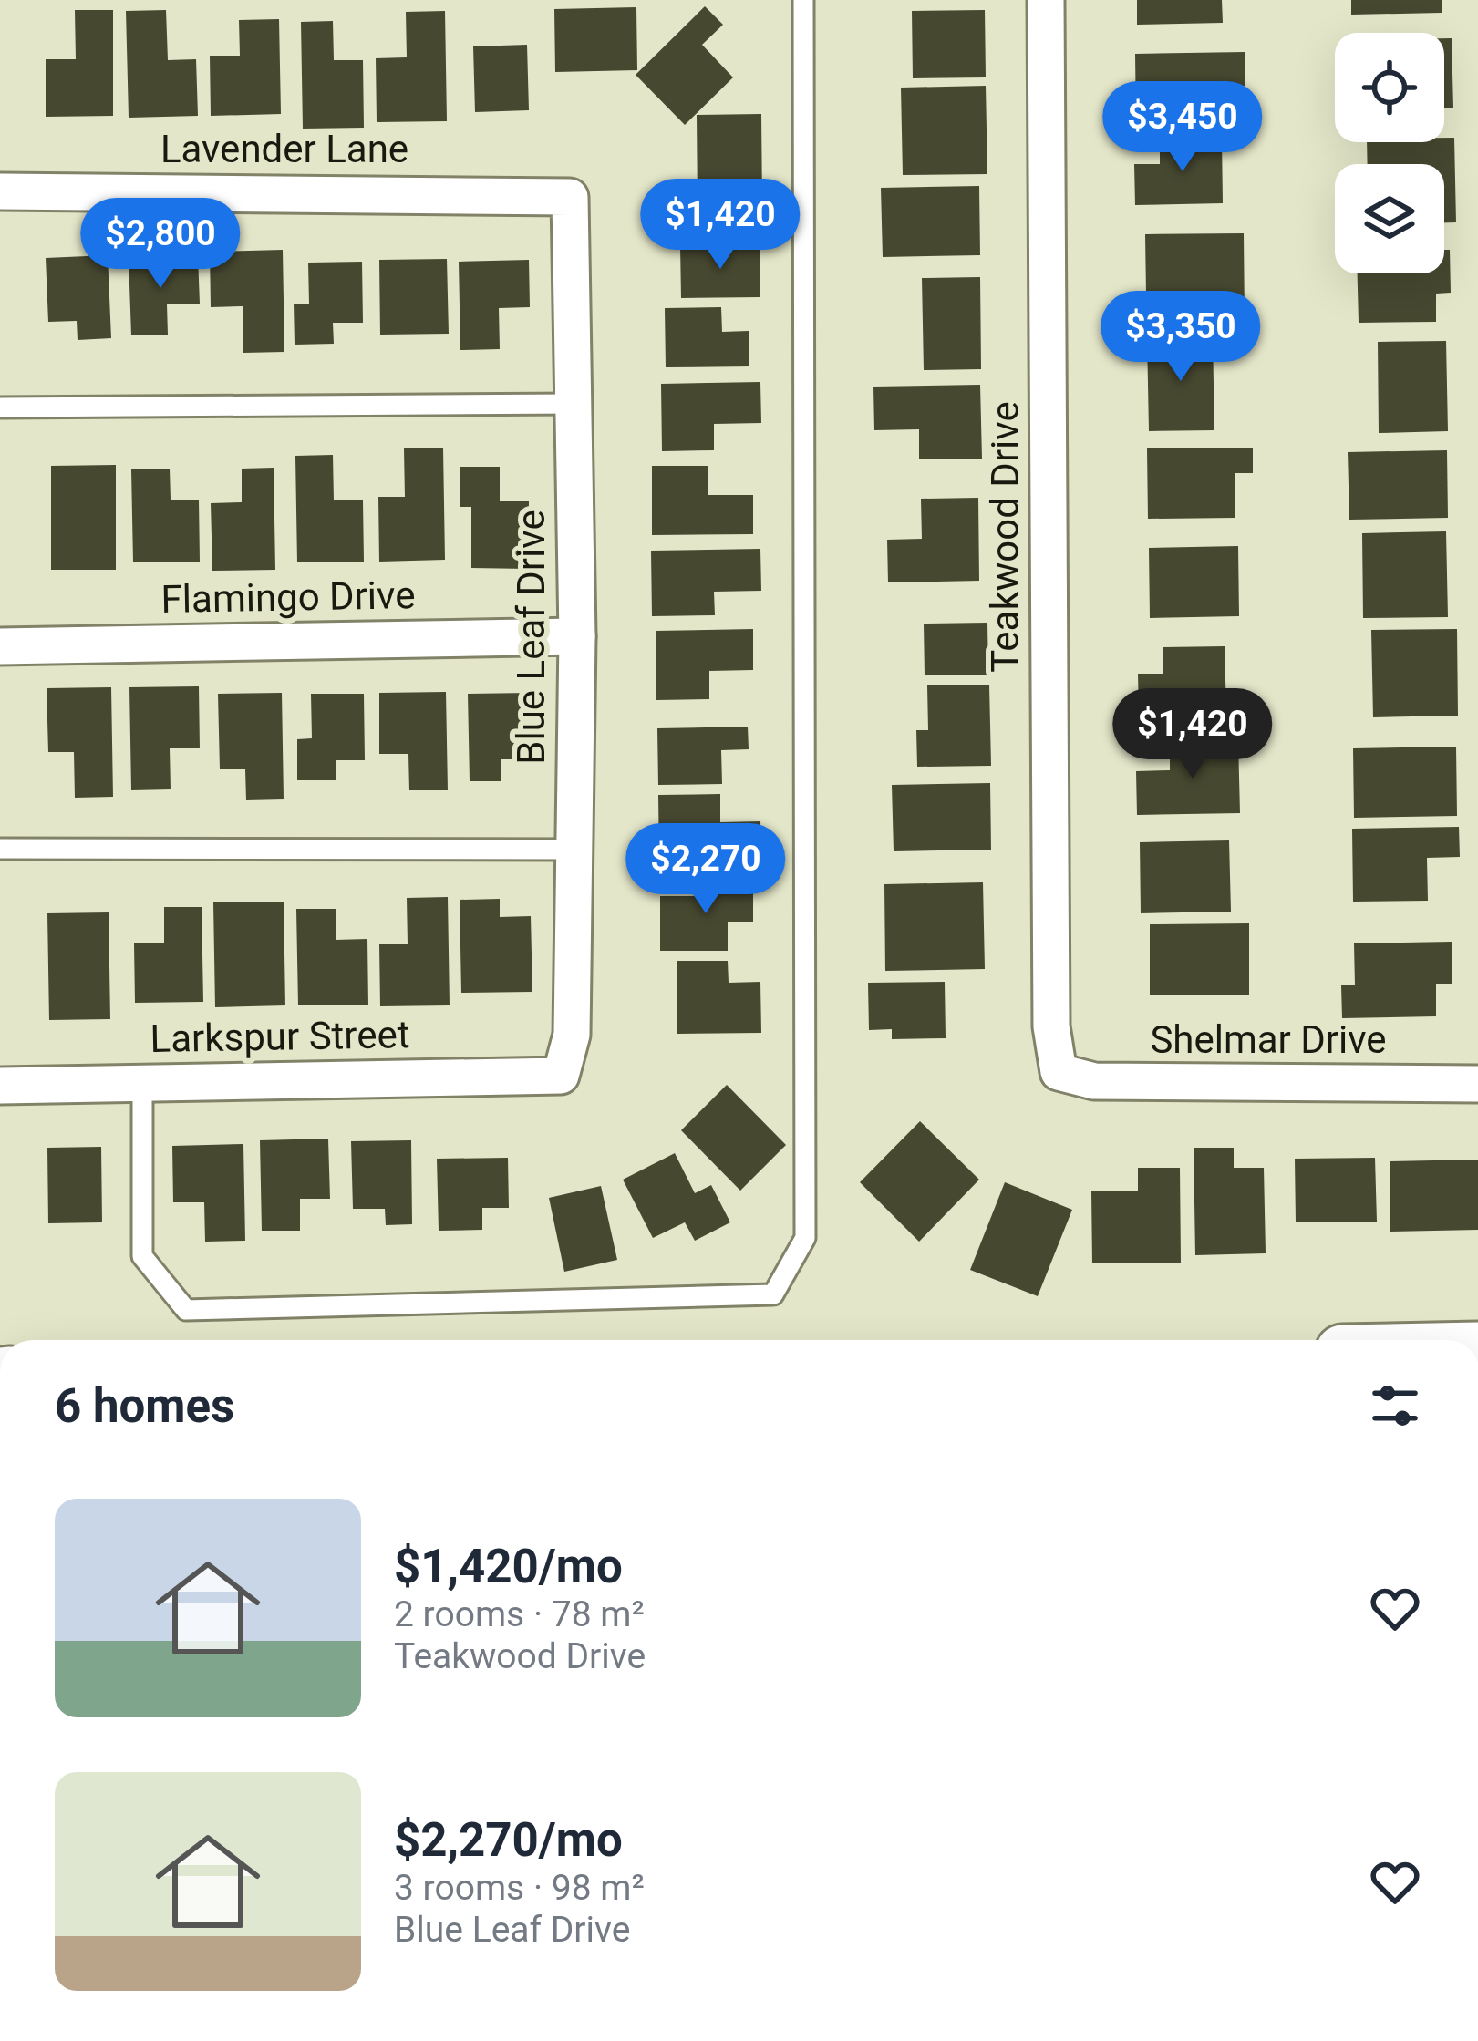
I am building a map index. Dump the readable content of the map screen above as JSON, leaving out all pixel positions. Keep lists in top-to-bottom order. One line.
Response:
{"streets":{"street":["Lavender Lane","Teakwood Drive","Flamingo Drive","Blue Leaf Drive","Larkspur Street","Shelmar Drive"]},"crossings":[["Lavender Lane","Blue Leaf Drive"],["Teakwood Drive","Shelmar Drive"],["Flamingo Drive","Blue Leaf Drive"],["Blue Leaf Drive","Larkspur Street"]],"page":{"price":["$3,450","$1,420","$2,800","$3,350","$1,420","$2,270"],"heading":"6 homes","list":[{"name":"$1,420/mo","note":"2 rooms · 78 m² · Teakwood Drive"},{"name":"$2,270/mo","note":"3 rooms · 98 m² · Blue Leaf Drive"}]}}
